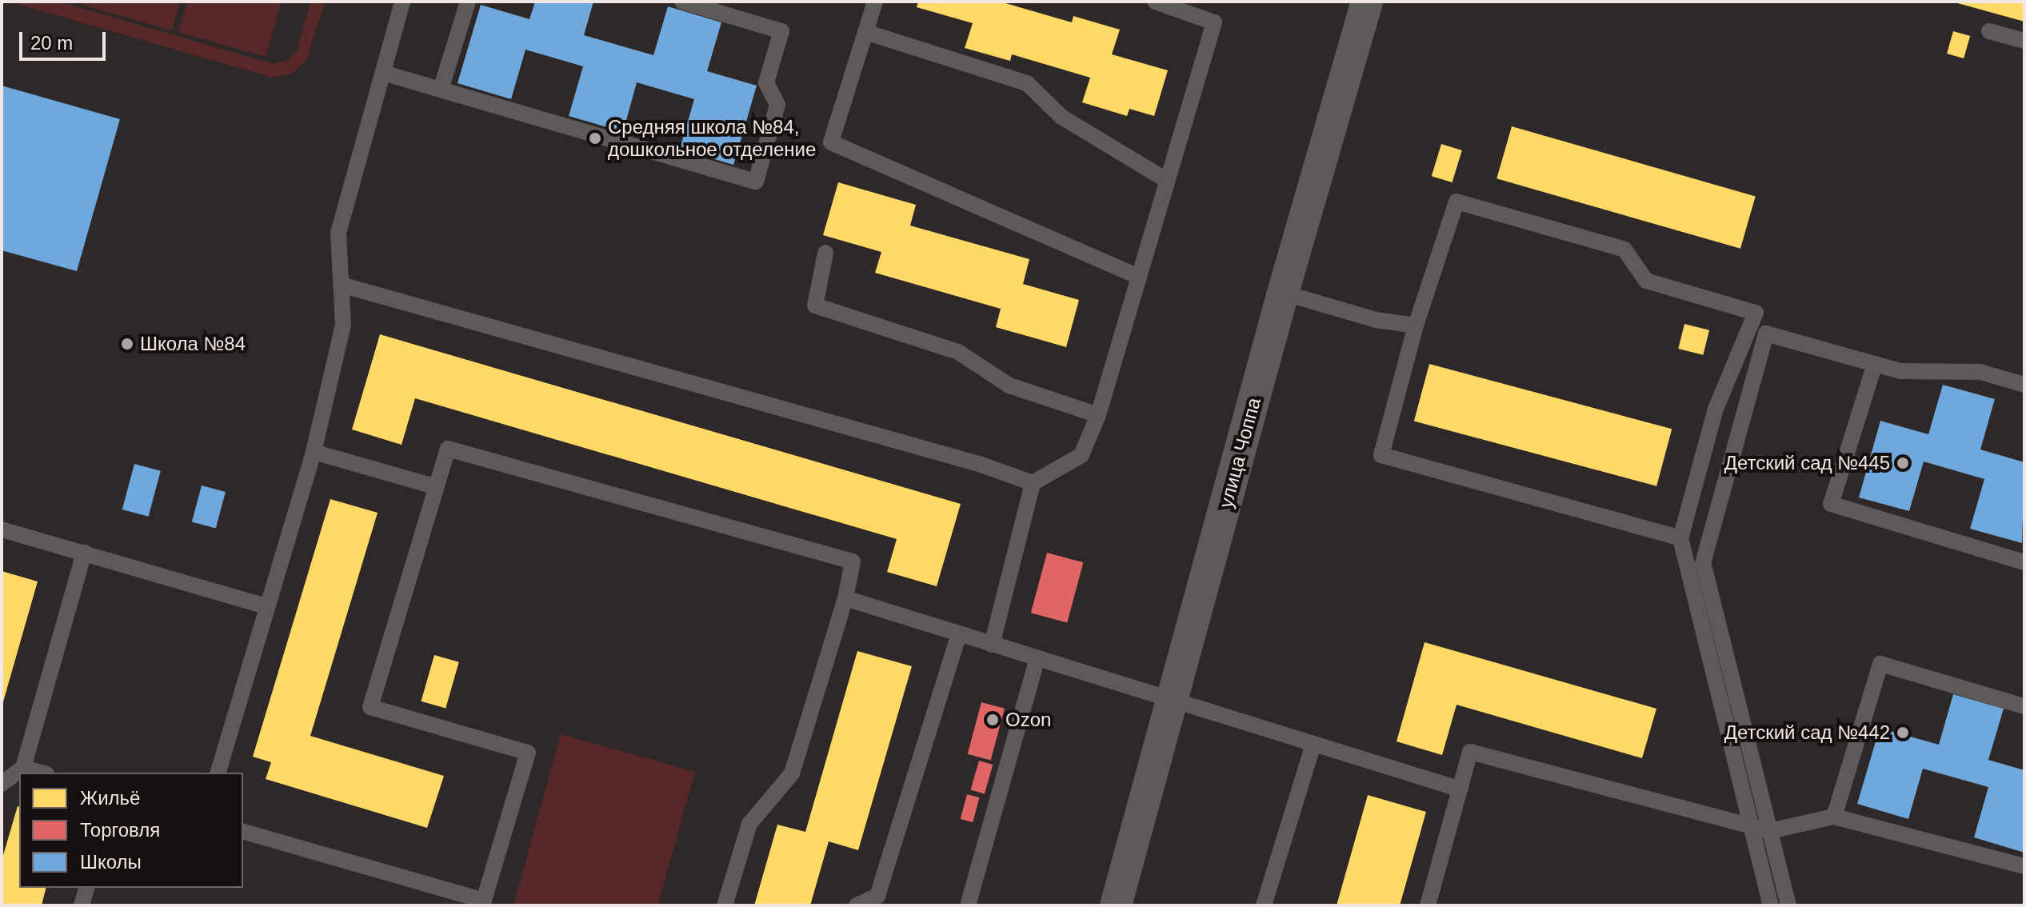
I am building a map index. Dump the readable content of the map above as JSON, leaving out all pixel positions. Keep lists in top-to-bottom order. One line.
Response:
{"streets":{"street":["улица Чоппа"]},"places":["Средняя школа №84, дошкольное отделение","Школа №84","Детский сад №445","Ozon","Детский сад №442"],"legend":["Жильё","Торговля","Школы"],"scale_bar":"20 m"}
